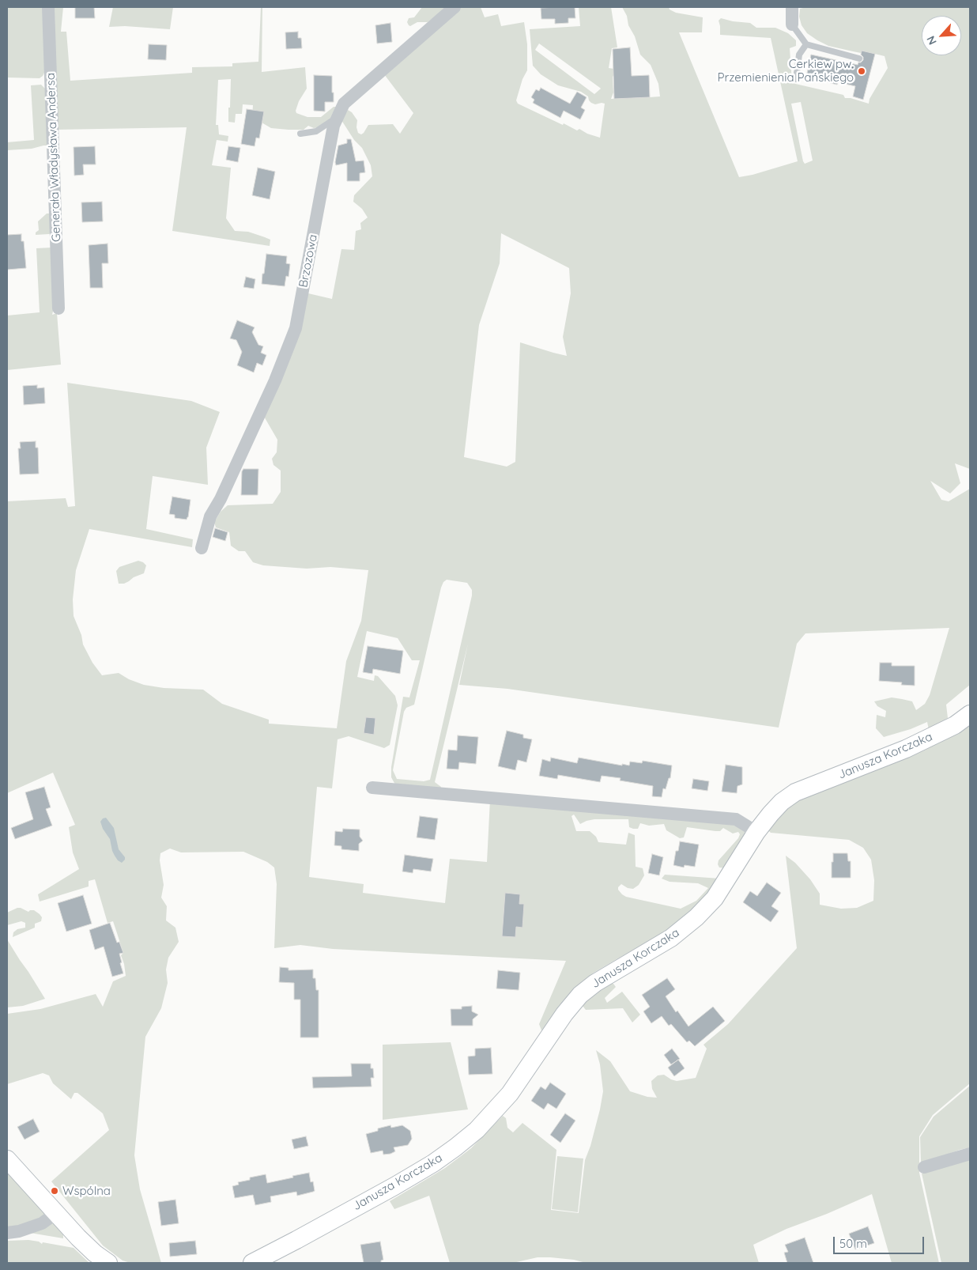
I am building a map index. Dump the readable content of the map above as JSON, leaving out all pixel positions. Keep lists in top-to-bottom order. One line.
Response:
{"streets":{"street":["Generała Władysława Andersa","Brzozowa","Janusza Korczaka"]},"places":["Cerkiew pw. Przemienienia Pańskiego","Wspólna"],"scale_bar":"50 m","north":"bottom left"}
